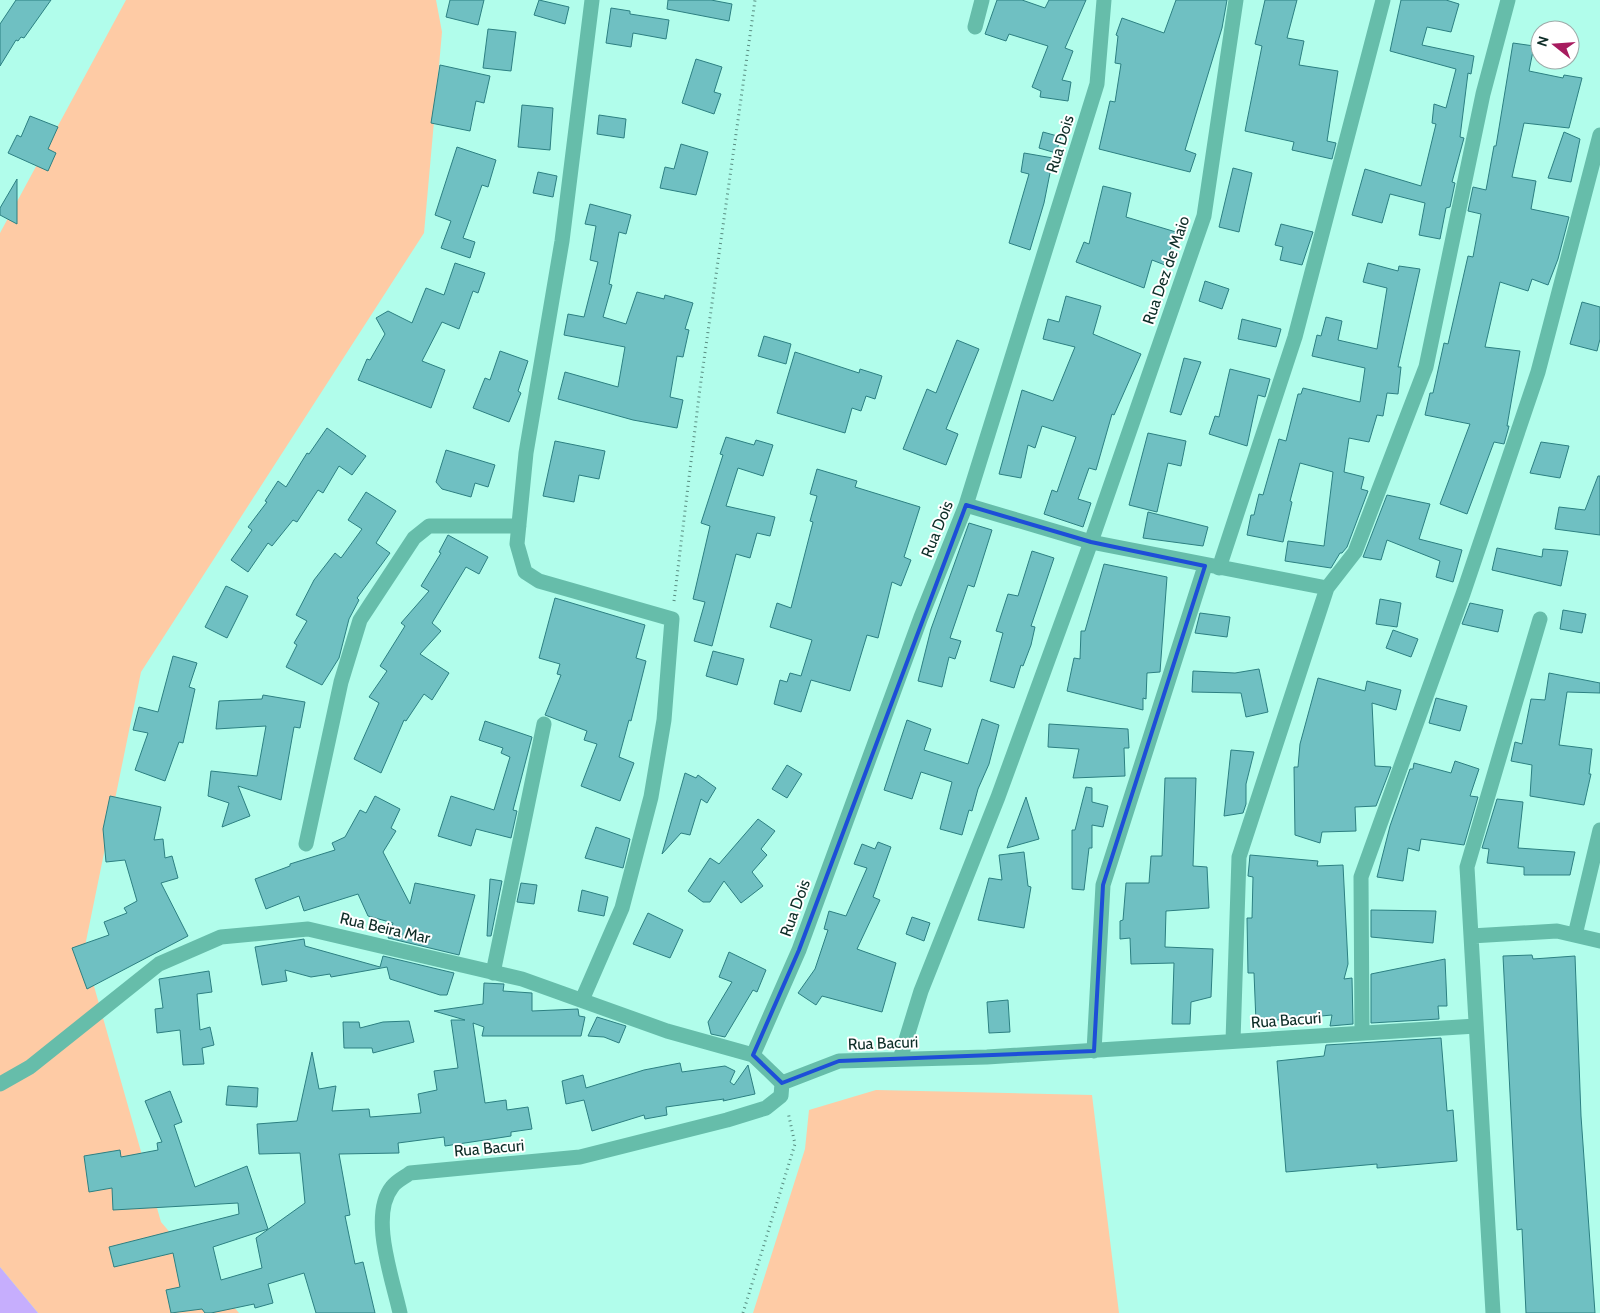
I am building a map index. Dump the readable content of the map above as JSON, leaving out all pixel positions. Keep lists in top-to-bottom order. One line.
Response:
{"streets":{"street":["Rua Dois","Rua Dez de Maio","Rua Beira Mar","Rua Bacuri"]},"crossings":[["Rua Dois","Rua Beira Mar"],["Rua Dez de Maio","Rua Bacuri"],["Rua Beira Mar","Rua Bacuri"]],"north":"left"}
